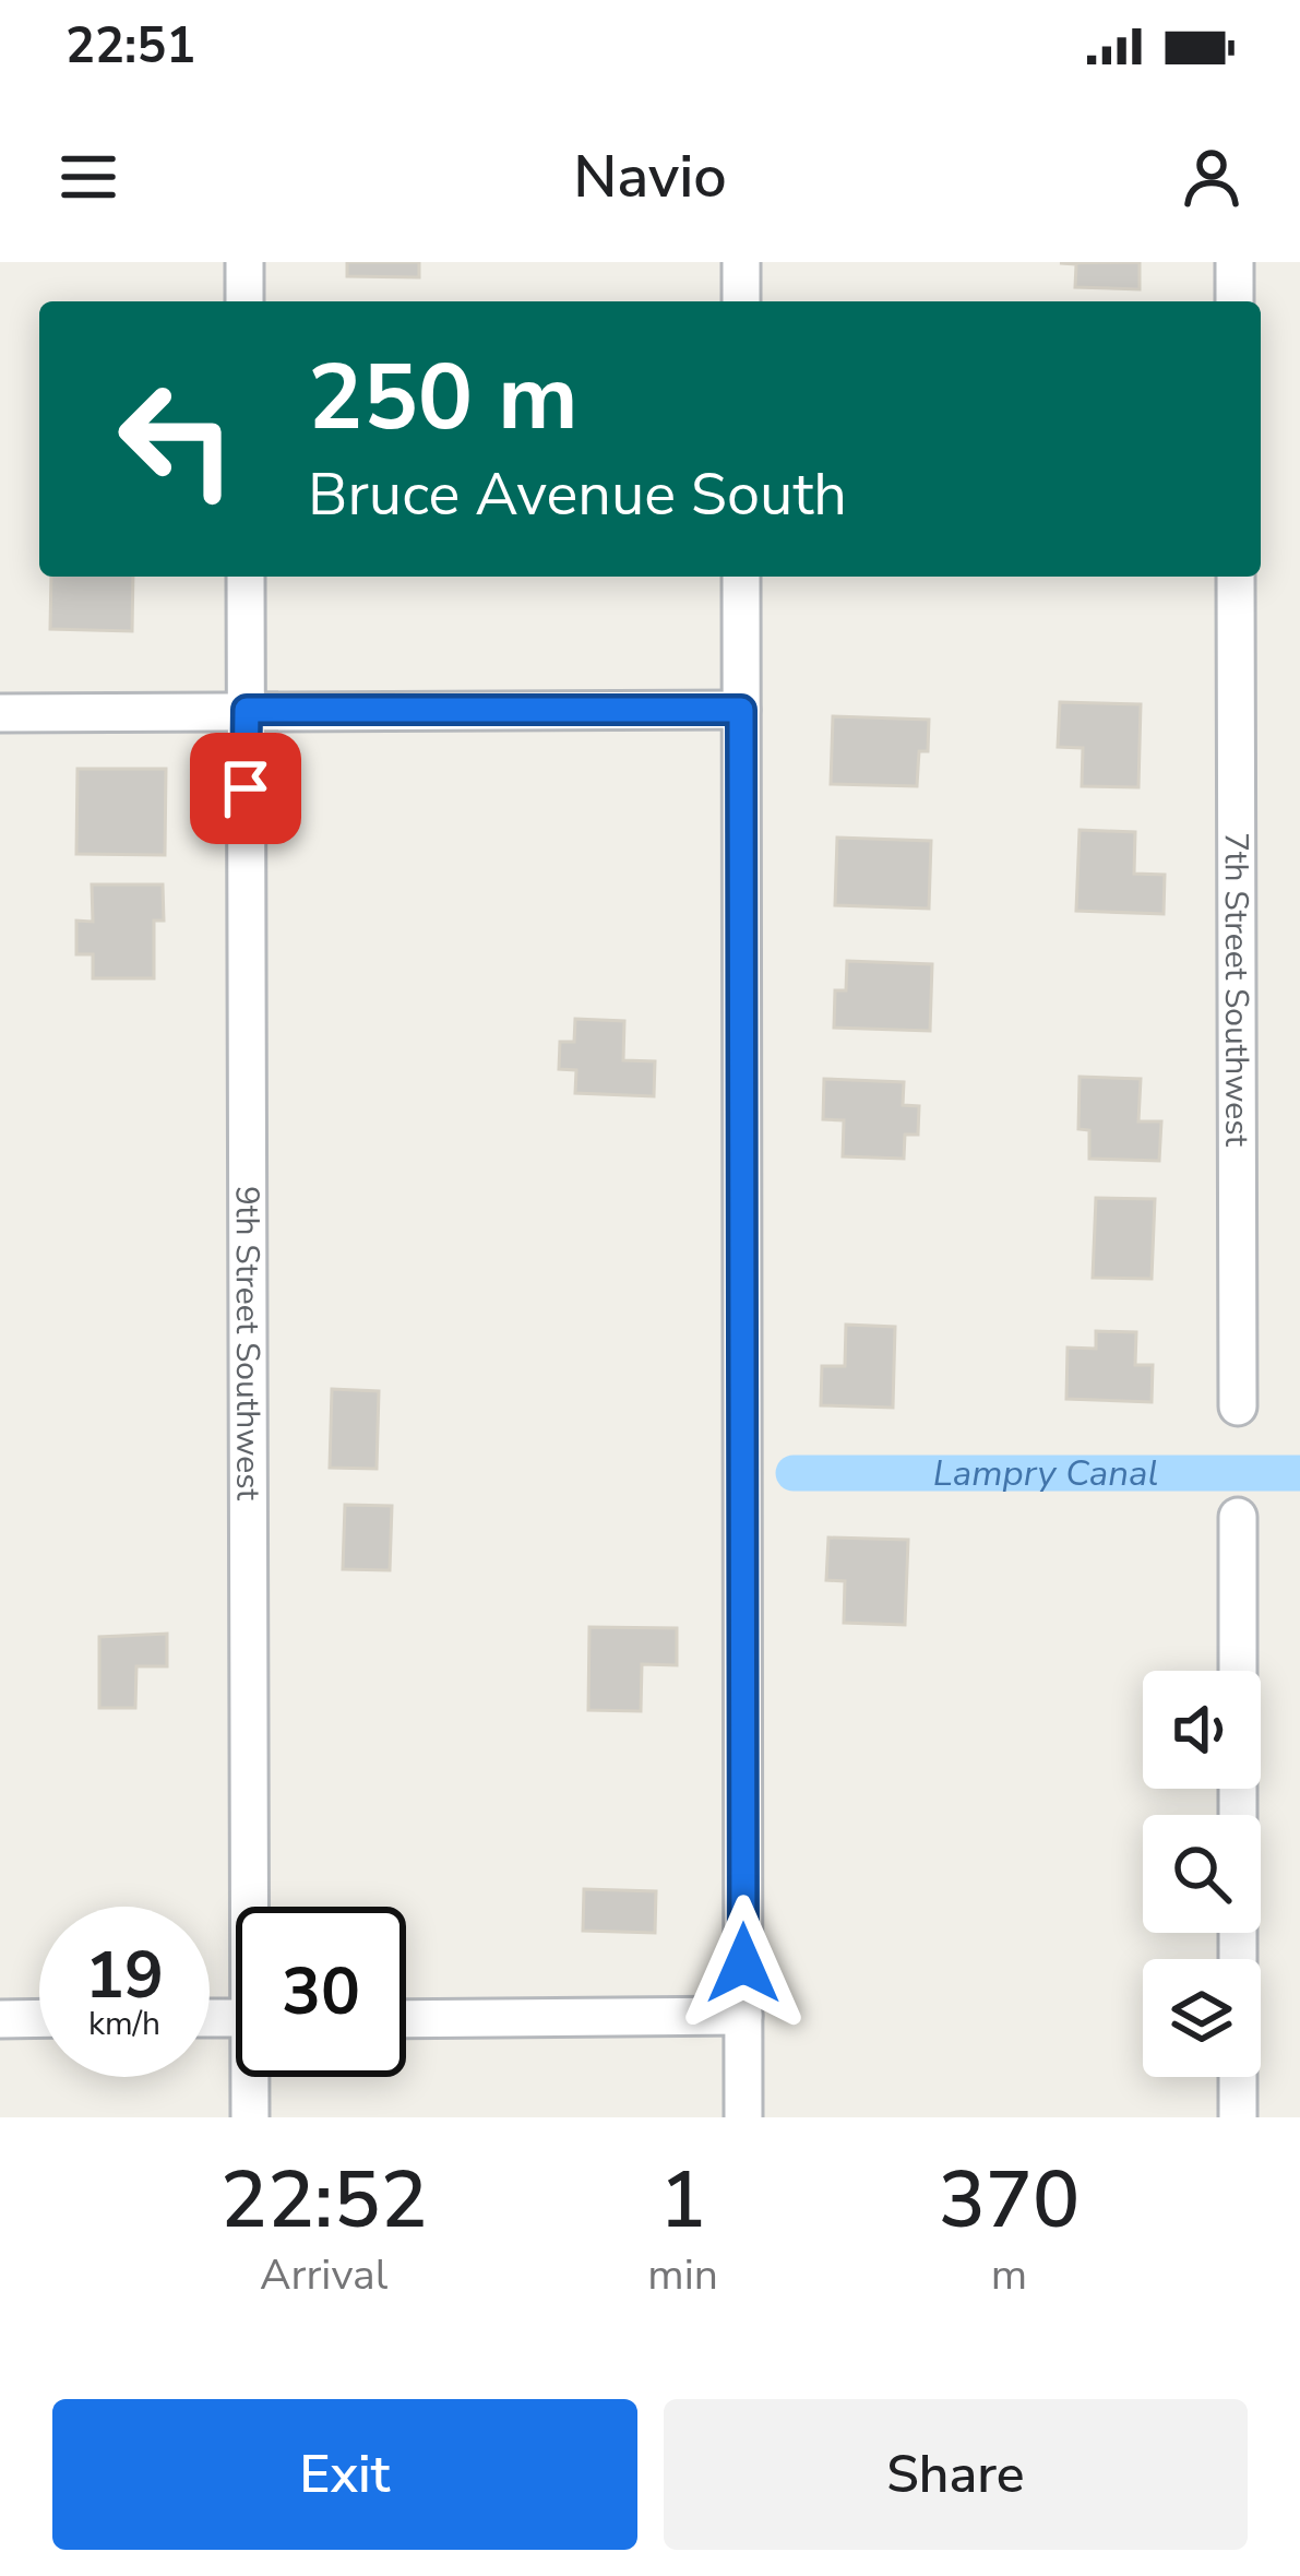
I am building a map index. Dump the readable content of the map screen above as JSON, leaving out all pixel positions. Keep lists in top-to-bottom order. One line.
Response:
{"streets":{"street":["7th Street Southwest","9th Street Southwest"]},"water":["Lampry Canal"],"page":{"status":"22:51","header":"Navio","turn":["250 m","Bruce Avenue South"],"speed":"19 km/h","limit":"30","eta":["22:52","Arrival","1","min","370","m"],"buttons":["Exit","Share"]}}
